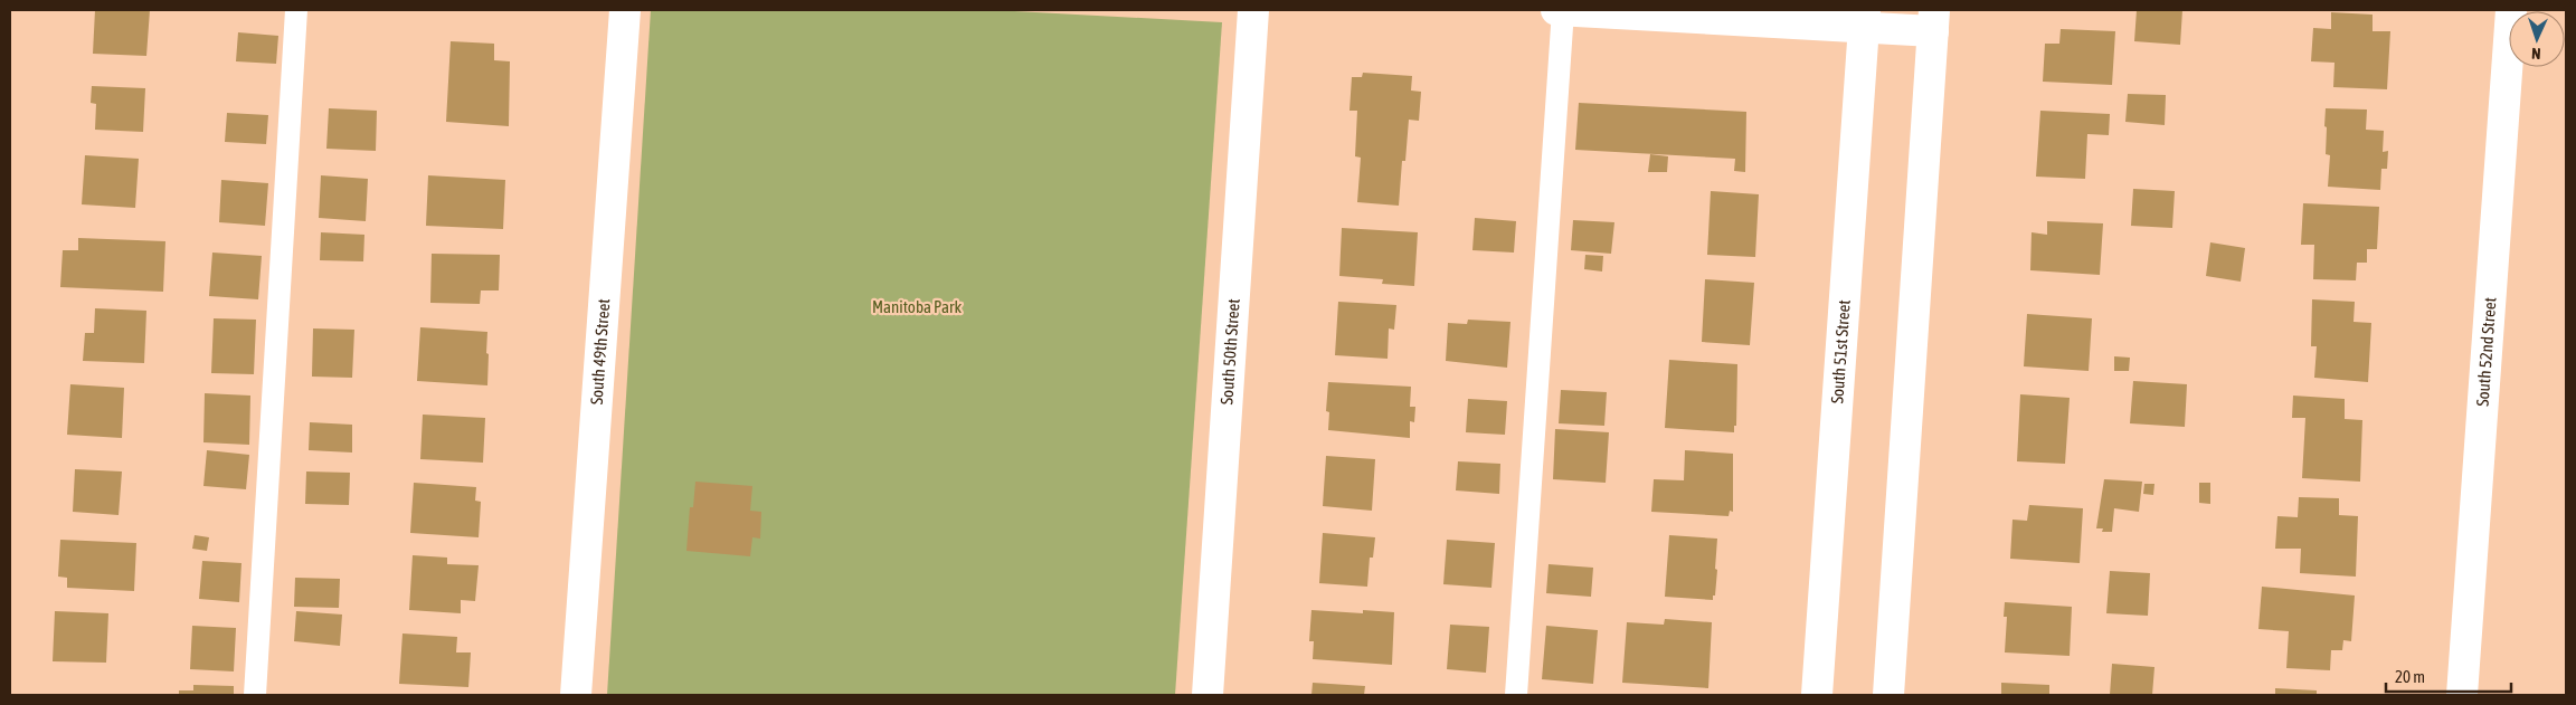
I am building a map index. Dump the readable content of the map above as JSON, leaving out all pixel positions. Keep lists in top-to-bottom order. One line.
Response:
{"streets":{"street":["South 49th Street","South 50th Street","South 51st Street","South 52nd Street"]},"parks":["Manitoba Park"],"scale_bar":"20 m","north":"bottom"}
